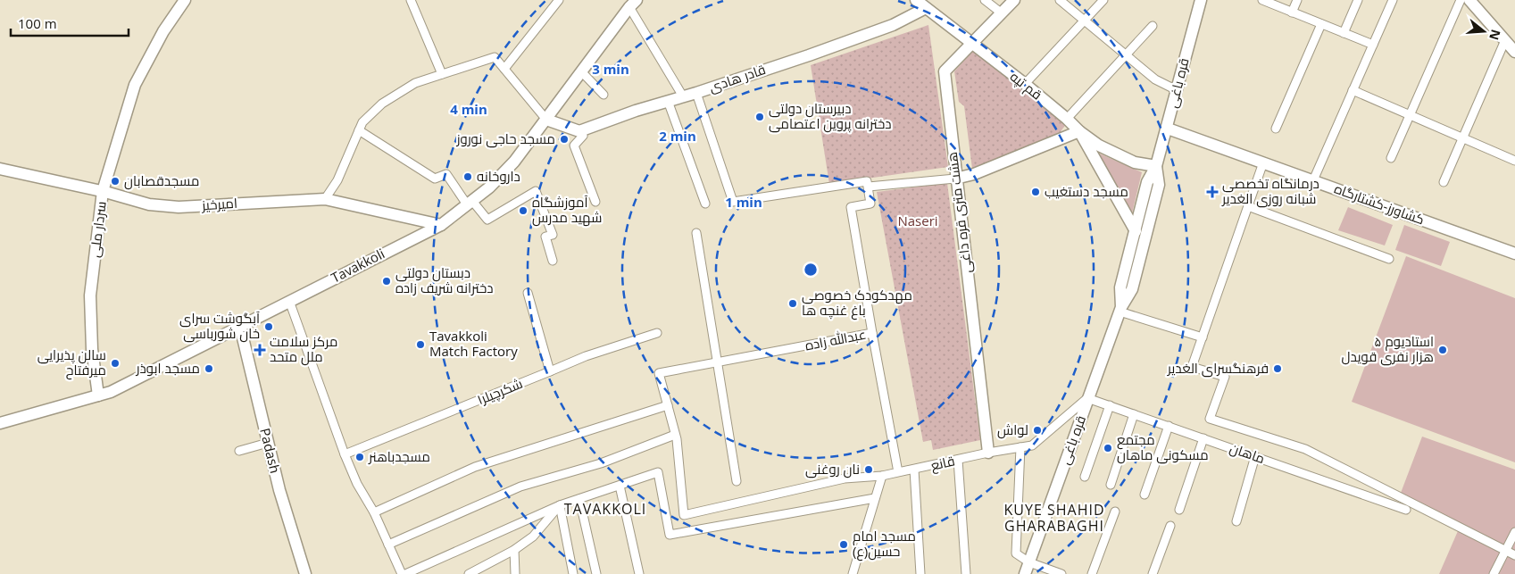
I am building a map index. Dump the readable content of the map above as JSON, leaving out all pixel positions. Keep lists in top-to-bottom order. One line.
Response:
{"streets":{"street":["قادر هادی","قره باغی","قم تپه","امیرخیز","کشاورز-کشتارگاه","هشت متری قره داغی","سردار ملی","Tavakkoli","عبدالله زاده","شکرچیلر۱","Padash","ماهان","قانع"]},"crossings":[["قادر هادی","قم تپه"],["قره باغی","قم تپه"],["قره باغی","کشاورز-کشتارگاه"],["قره باغی","ماهان"],["قره باغی","قانع"],["قم تپه","هشت متری قره داغی"],["امیرخیز","سردار ملی"],["امیرخیز","Tavakkoli"],["هشت متری قره داغی","قانع"],["سردار ملی","Tavakkoli"],["Tavakkoli","Padash"],["عبدالله زاده","قانع"],["ماهان","قانع"]],"districts":["TAVAKKOLI","KUYE SHAHID GHARABAGHI"],"parks":["Naseri"],"places":{"other":["دبیرستان دولتی دخترانه پروین اعتصامی","مسجد حاجی نوروز","داروخانه","مسجدقصابان","مسجد دستغیب","آموزشگاه شهید مدرس","دبستان دولتی دخترانه شریف زاده","مهدکودک خصوصی باغ غنچه ها","آبگوشت سرای خان شورباسی","Tavakkoli Match Factory","استادیوم ۵ هزار نفری قویدل","سالن پذیرایی میرفتاح","مسجد ابوذر","فرهنگسرای الغدیر","لواش","مجتمع مسکونی ماهان","مسجدباهنر","نان روغنی","مسجد امام حسین(ع)"],"health":["درمانگاه تخصصی شبانه روزی الغدیر","مرکز سلامت ملل متحد"]},"scale_bar":"100 m","north":"right","rings":["3 min","4 min","2 min","1 min"]}
